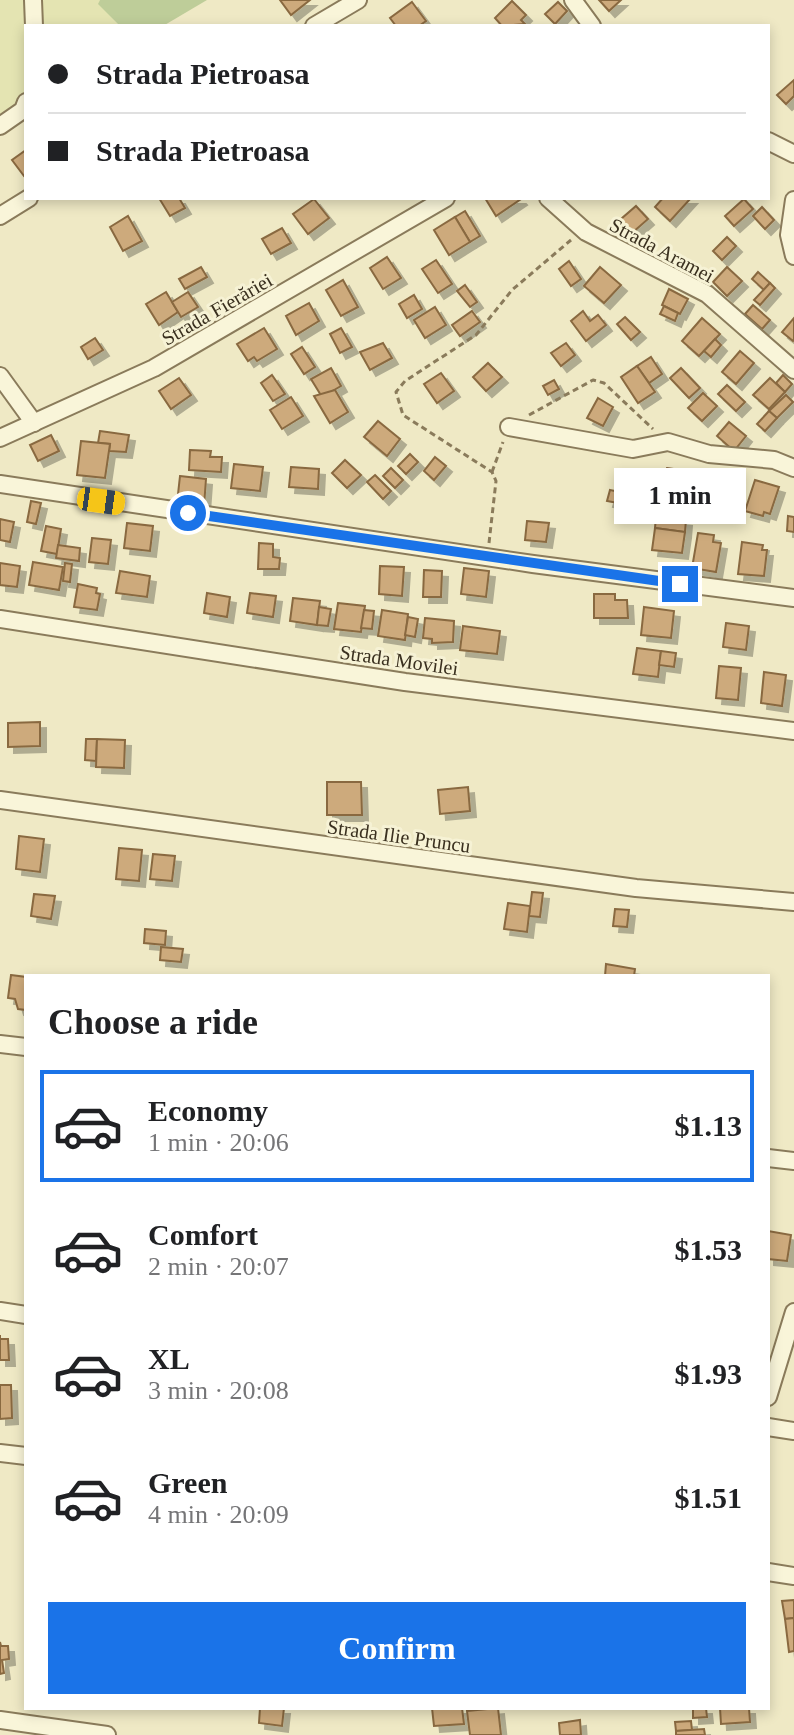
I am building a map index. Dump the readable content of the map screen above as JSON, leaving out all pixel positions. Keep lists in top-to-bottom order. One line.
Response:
{"streets":{"street":["Strada Aramei","Strada Fierăriei","Strada Movilei","Strada Ilie Pruncu"]},"page":{"banner":["Strada Pietroasa","Strada Pietroasa"],"bubble":"1 min","heading":"Choose a ride","list":[{"name":"Economy","note":"1 min · 20:06","value":"$1.13"},{"name":"Comfort","note":"2 min · 20:07","value":"$1.53"},{"name":"XL","note":"3 min · 20:08","value":"$1.93"},{"name":"Green","note":"4 min · 20:09","value":"$1.51"}],"buttons":"Confirm"}}
